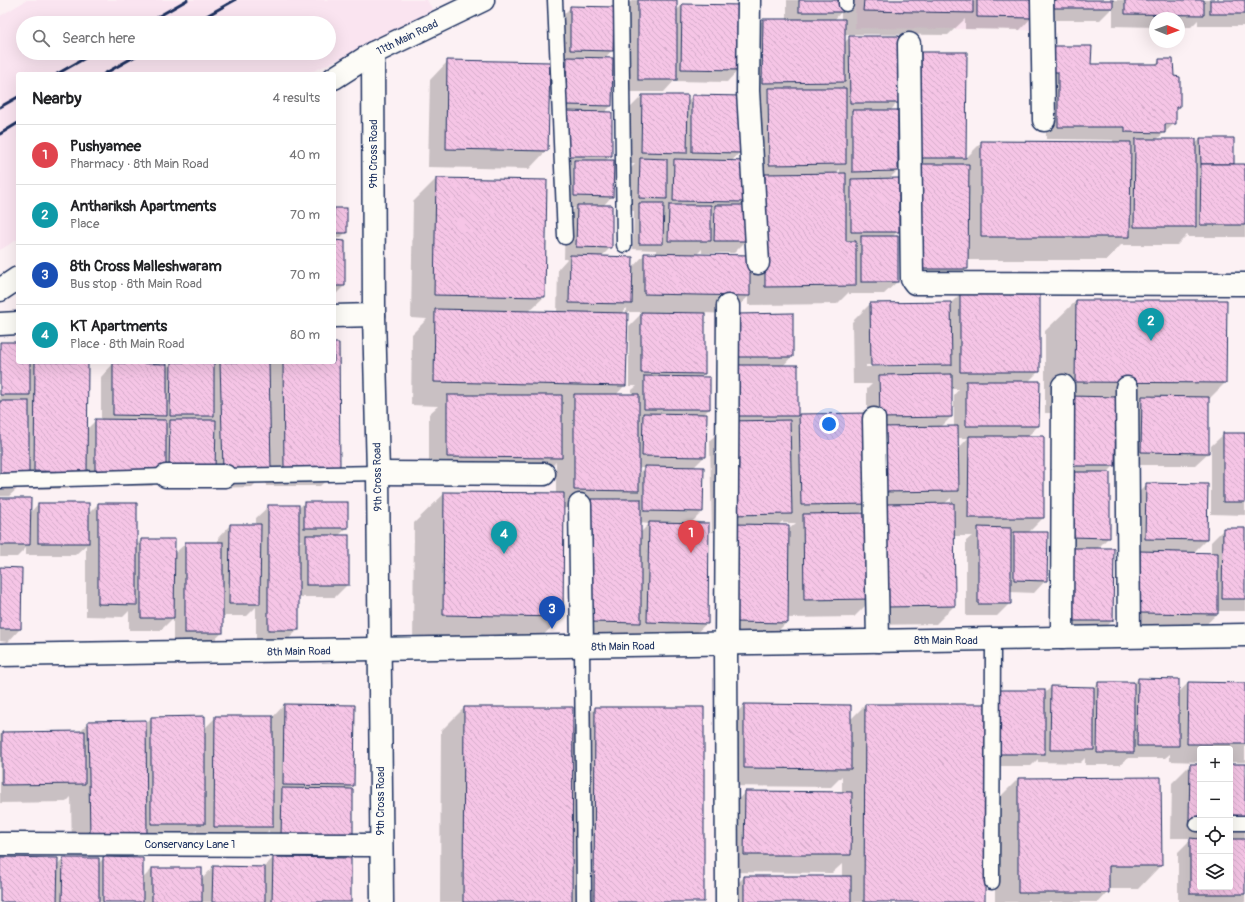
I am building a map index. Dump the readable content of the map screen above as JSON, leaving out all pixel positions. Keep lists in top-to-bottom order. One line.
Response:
{"streets":{"street":["11th Main Road","9th Cross Road","8th Main Road","Conservancy Lane 1"]},"crossings":[["11th Main Road","9th Cross Road"],["9th Cross Road","8th Main Road"],["9th Cross Road","Conservancy Lane 1"]],"north":"right","page":{"search":"Search here","heading":["Nearby","4 results"],"list":[{"mark":"1","name":"Pushyamee","note":"Pharmacy · 8th Main Road","value":"40 m"},{"mark":"2","name":"Anthariksh Apartments","note":"Place","value":"70 m"},{"mark":"3","name":"8th Cross Malleshwaram","note":"Bus stop · 8th Main Road","value":"70 m"},{"mark":"4","name":"KT Apartments","note":"Place · 8th Main Road","value":"80 m"}],"pins":["2","1","4","3"],"map_buttons":["+","−"]}}
